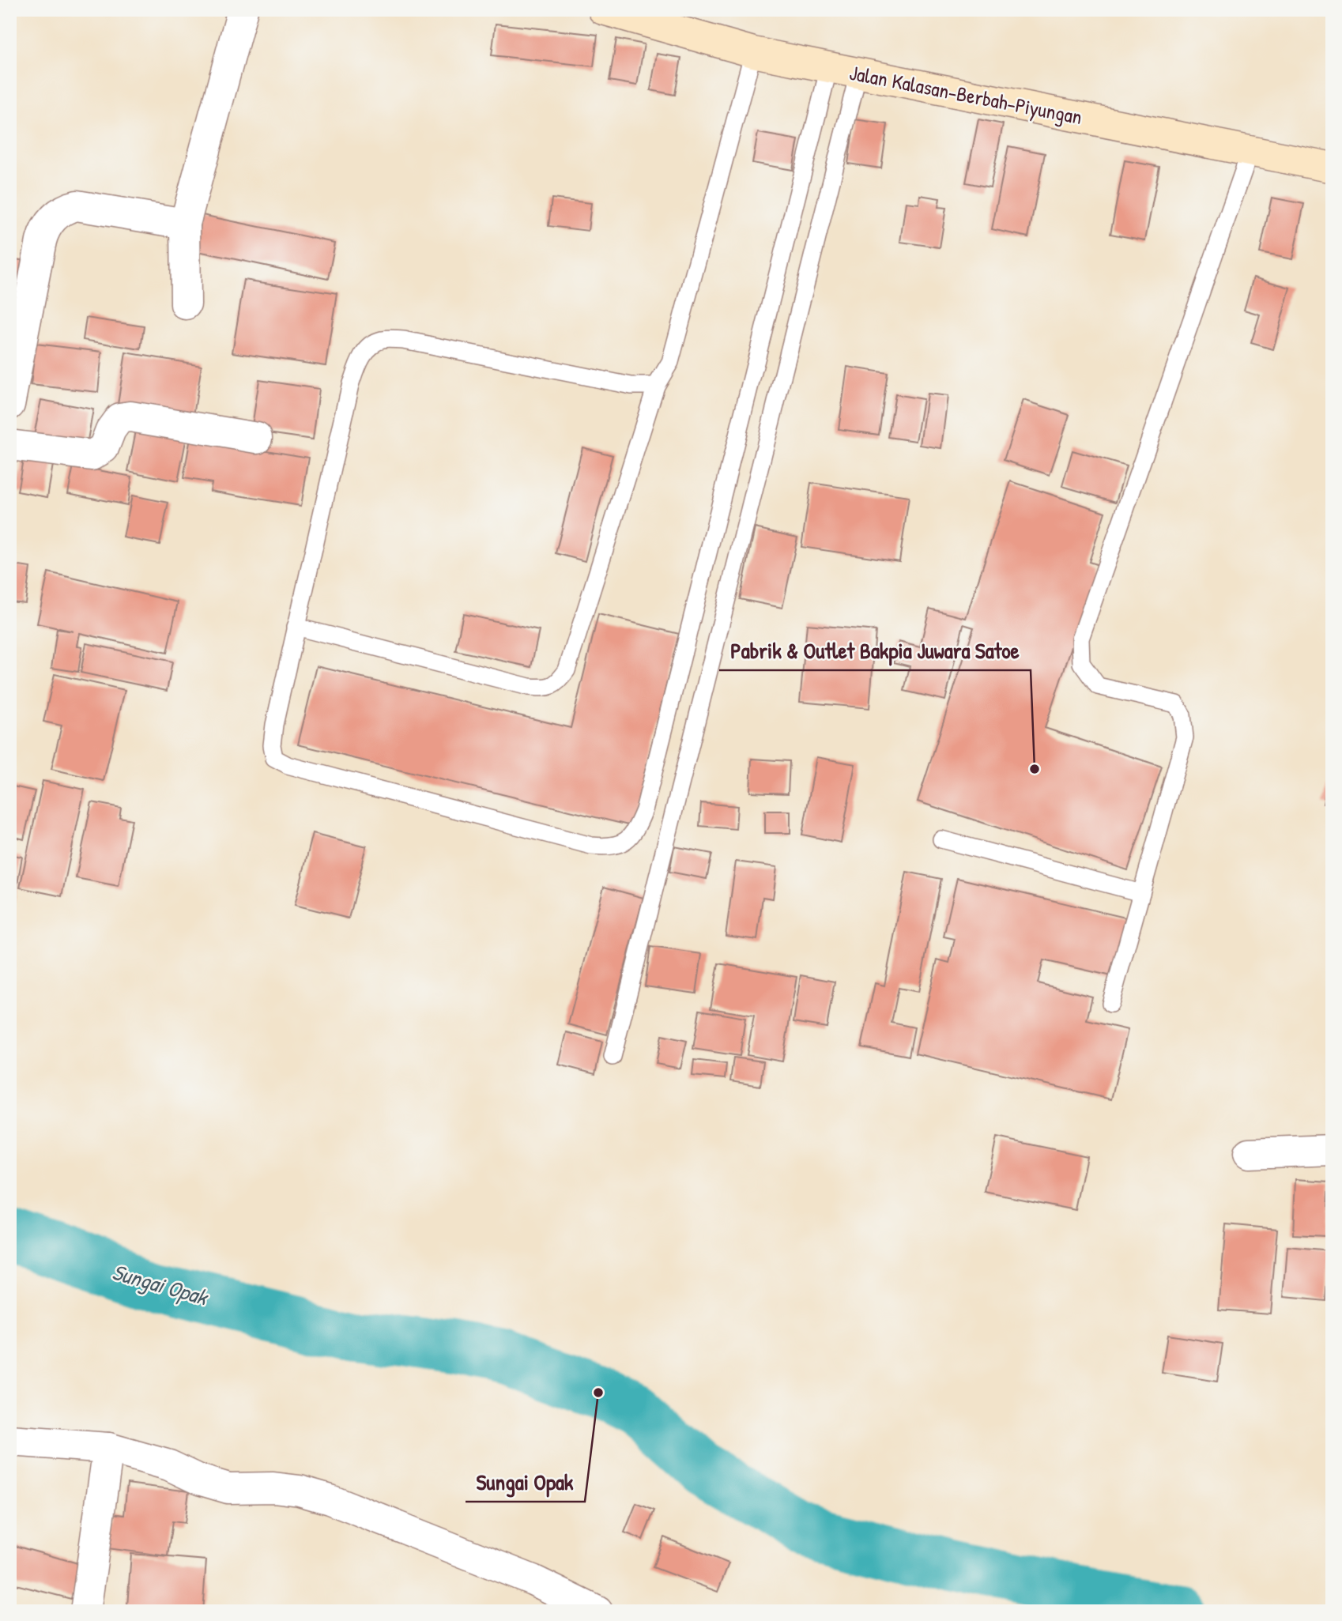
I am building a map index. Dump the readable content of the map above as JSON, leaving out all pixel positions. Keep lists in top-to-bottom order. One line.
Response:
{"streets":{"street":["Jalan Kalasan-Berbah-Piyungan"]},"water":["Sungai Opak"],"places":["Pabrik & Outlet Bakpia Juwara Satoe","Sungai Opak"]}
